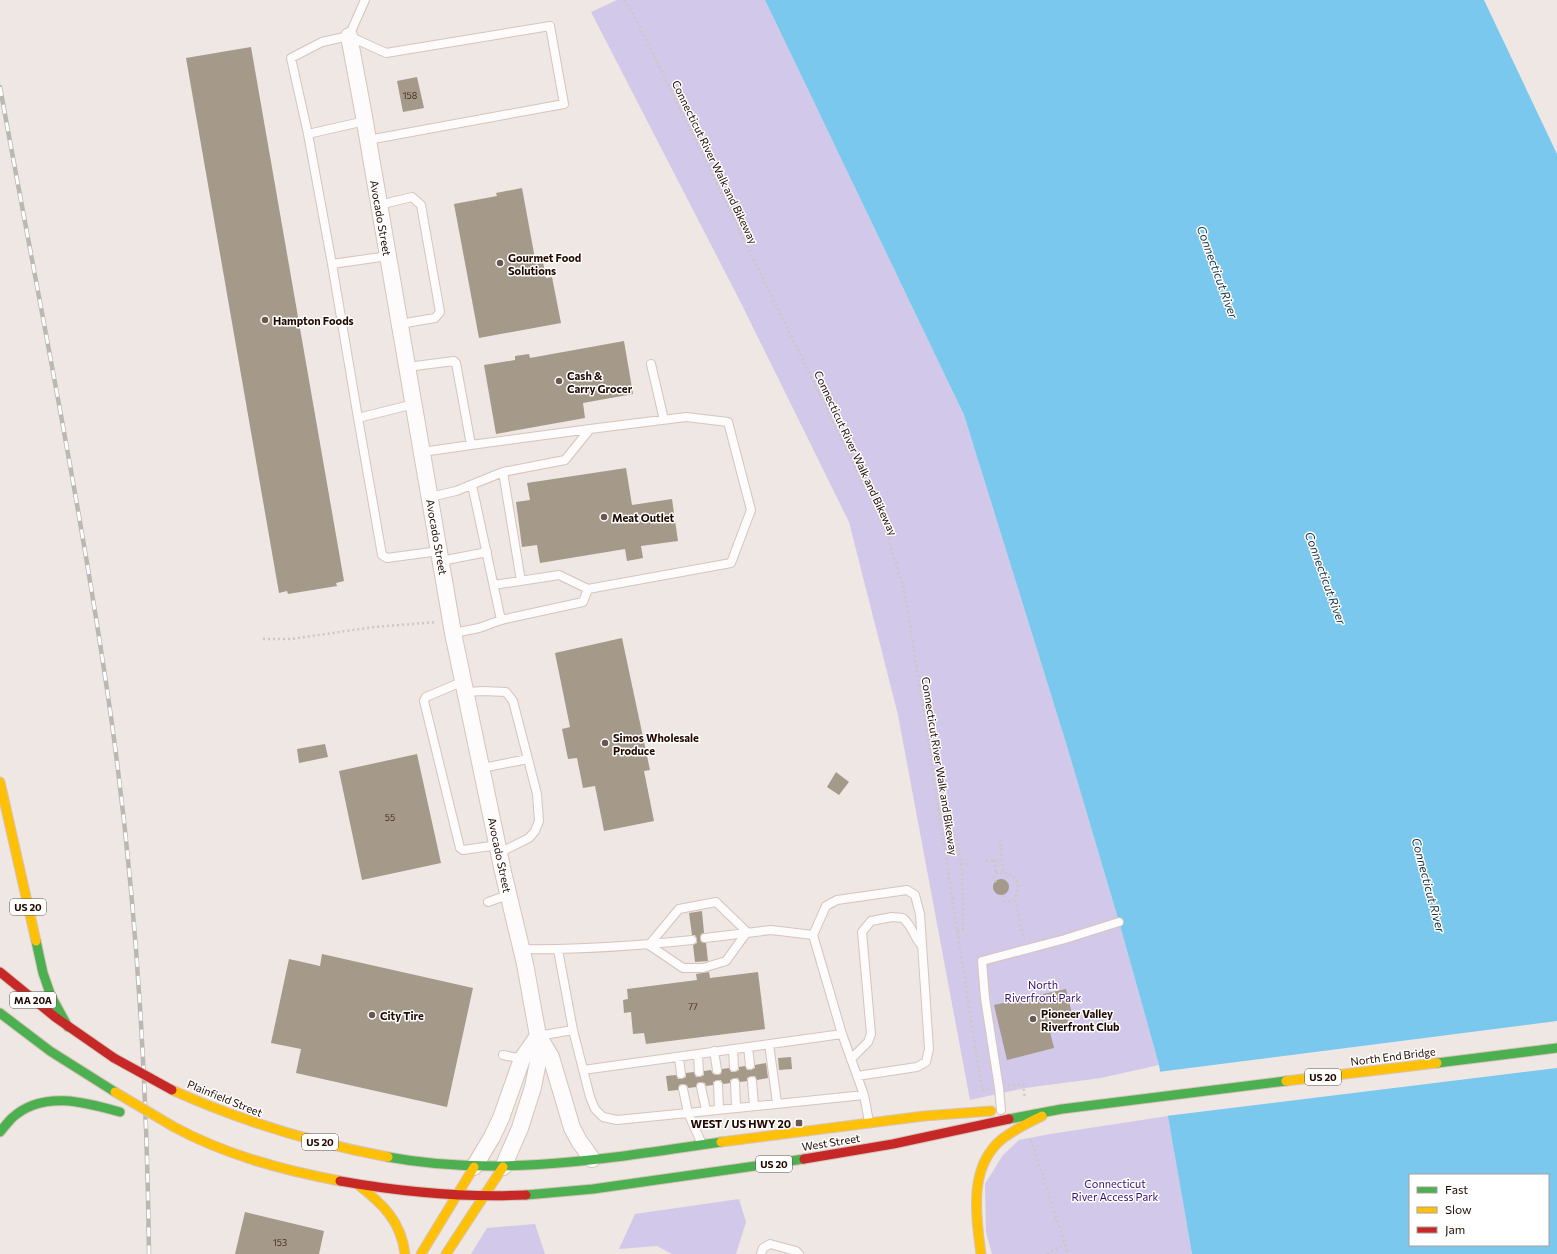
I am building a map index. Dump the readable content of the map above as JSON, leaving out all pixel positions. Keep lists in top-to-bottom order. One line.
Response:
{"streets":{"main road":["US 20","MA 20A","North End Bridge","Plainfield Street","West Street"],"street":["Avocado Street"],"path":["Connecticut River Walk and Bikeway"]},"crossings":[["Avocado Street","Plainfield Street"],["Avocado Street","West Street"],["US 20","Plainfield Street"],["US 20","West Street"],["North End Bridge","West Street"],["Plainfield Street","West Street"]],"water":["Connecticut River"],"parks":["North Riverfront Park","Connecticut River Access Park"],"places":{"other":["Gourmet Food Solutions","Hampton Foods","Cash & Carry Grocer","Meat Outlet","Simos Wholesale Produce","City Tire","Pioneer Valley Riverfront Club"],"transit":["WEST / US HWY 20"]},"house_numbers":["158","55","77","153"],"legend":["Fast","Slow","Jam"]}
